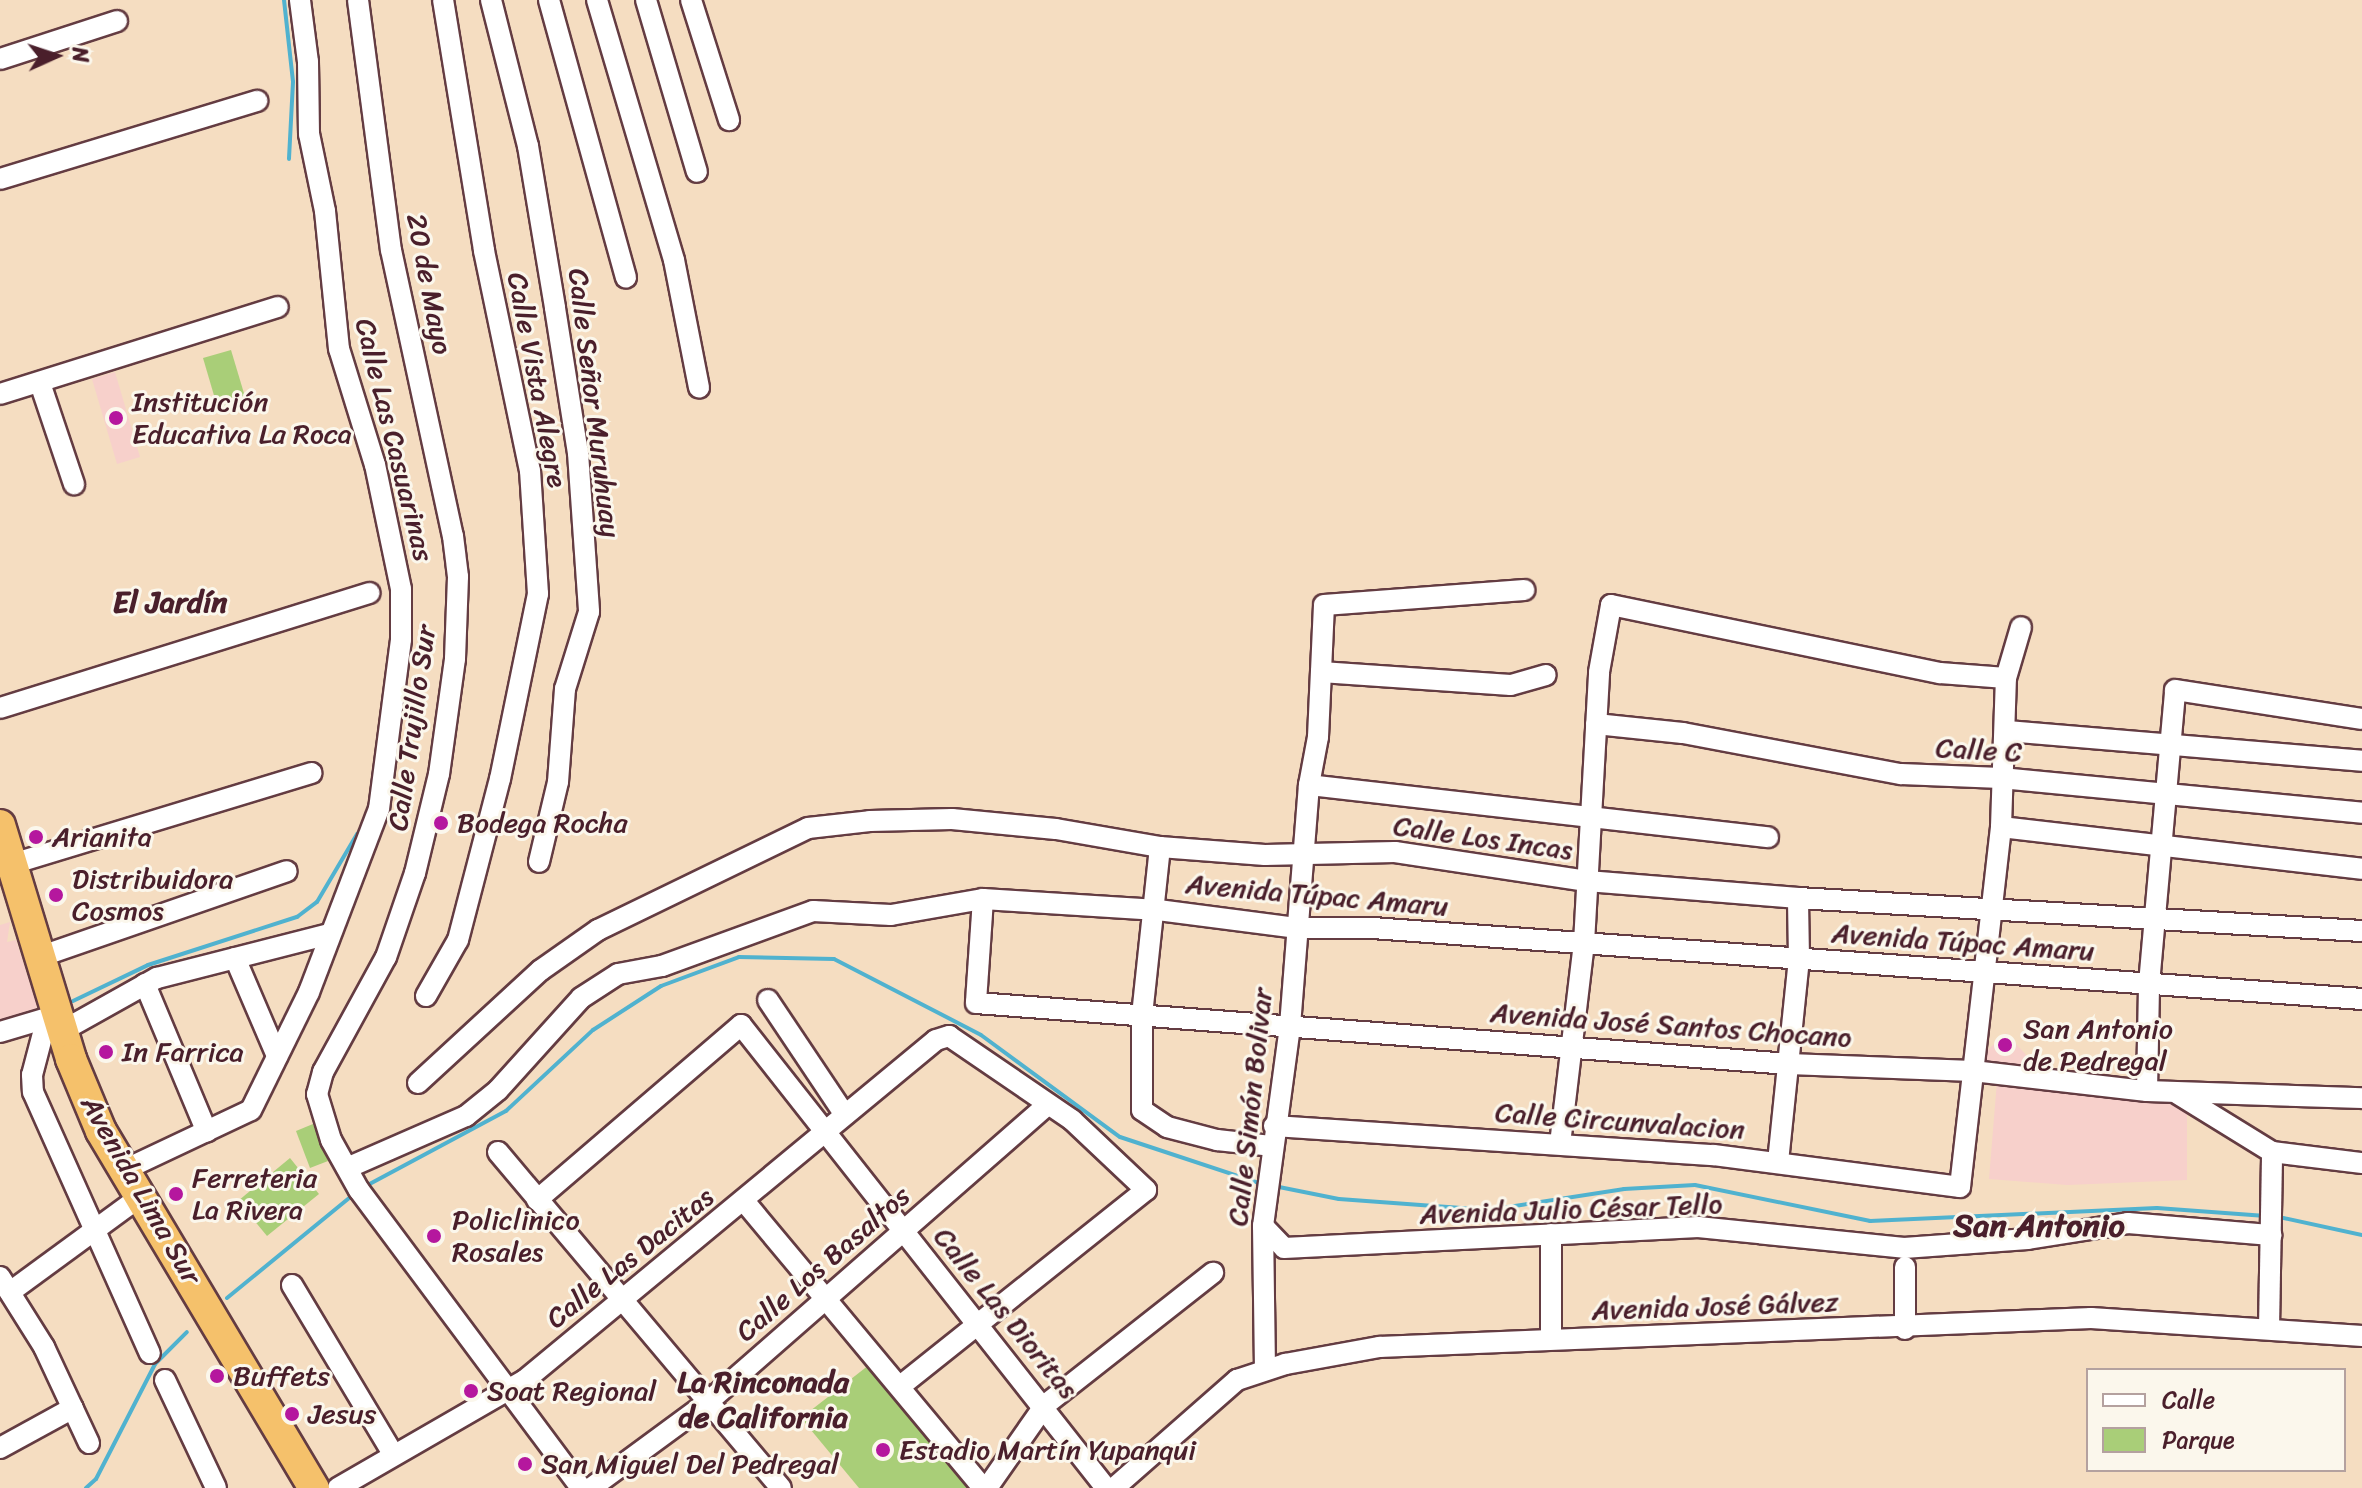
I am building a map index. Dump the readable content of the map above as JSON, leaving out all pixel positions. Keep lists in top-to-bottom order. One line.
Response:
{"streets":{"highway":["Avenida Lima Sur"],"street":["20 de Mayo","Calle Vista Alegre","Calle Señor Muruhuay","Calle Las Casuarinas","Calle Trujillo Sur","Calle C","Calle Los Incas","Avenida Túpac Amaru","Avenida José Santos Chocano","Calle Simón Bolivar","Calle Circunvalacion","Avenida Julio César Tello","Calle Las Dacitas","Calle Los Basaltos","Avenida José Gálvez","Calle Las Dioritas"]},"crossings":[["20 de Mayo","Calle Trujillo Sur"],["Calle Las Casuarinas","Avenida Lima Sur"],["Calle Trujillo Sur","Avenida Túpac Amaru"],["Calle Trujillo Sur","Calle Las Dacitas"],["Calle Los Incas","Calle Simón Bolivar"],["Avenida Túpac Amaru","Avenida José Santos Chocano"],["Avenida Túpac Amaru","Calle Simón Bolivar"],["Avenida José Santos Chocano","Calle Simón Bolivar"],["Avenida José Santos Chocano","Calle Circunvalacion"],["Calle Simón Bolivar","Calle Circunvalacion"],["Calle Simón Bolivar","Avenida Julio César Tello"],["Calle Simón Bolivar","Avenida José Gálvez"],["Calle Las Dacitas","Calle Los Basaltos"],["Calle Las Dacitas","Calle Las Dioritas"],["Calle Los Basaltos","Calle Las Dioritas"]],"districts":["El Jardín","San Antonio","La Rinconada de California"],"places":["Institución Educativa La Roca","Bodega Rocha","Arianita","Distribuidora Cosmos","San Antonio de Pedregal","In Farrica","Ferreteria La Rivera","Policlinico Rosales","Buffets","Soat Regional","Jesus","Estadio Martín Yupanqui","San Miguel Del Pedregal"],"legend":["Calle","Parque"],"north":"right"}
